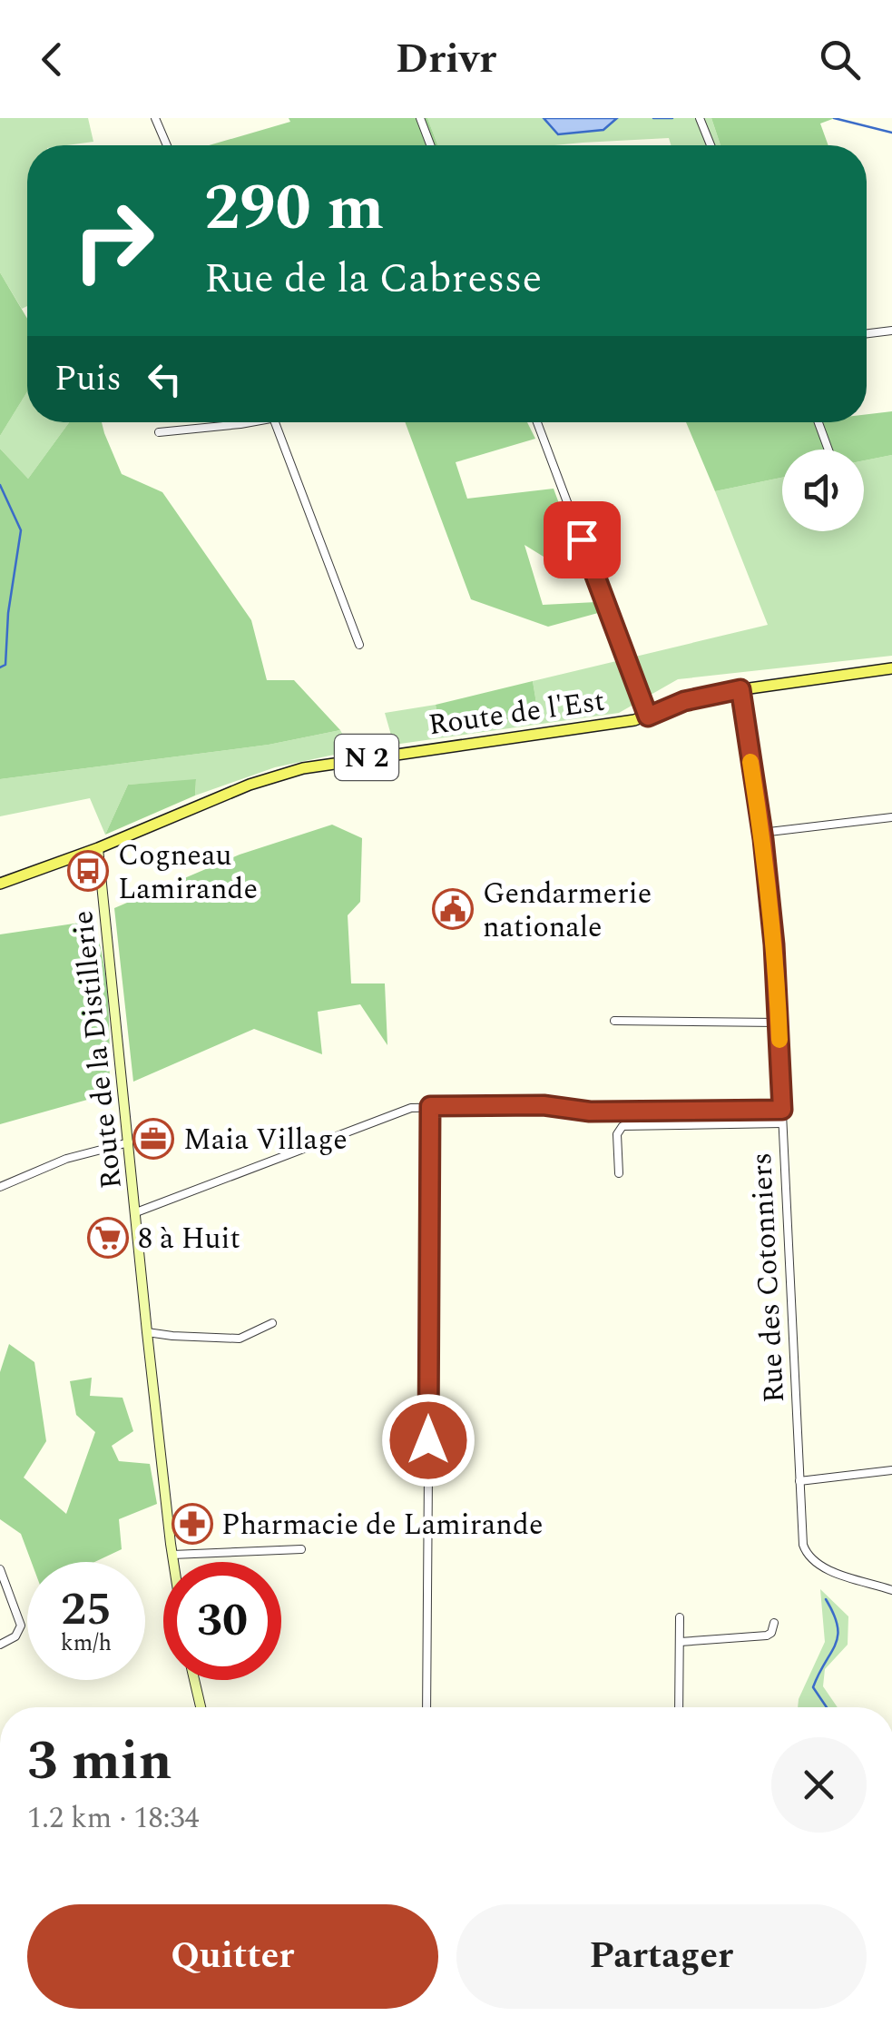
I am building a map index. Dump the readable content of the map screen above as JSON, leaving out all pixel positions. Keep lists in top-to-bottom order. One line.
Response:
{"streets":{"main road":["Route de l'Est","N 2"],"street":["Route de la Distillerie","Rue des Cotonniers"]},"crossings":[["Route de l'Est","Route de la Distillerie"],["Route de l'Est","Rue des Cotonniers"]],"places":{"bus stop":["Cogneau Lamirande"],"public building":["Gendarmerie nationale"],"office":["Maia Village"],"supermarket":["8 à Huit"],"pharmacy":["Pharmacie de Lamirande"]},"page":{"header":"Drivr","turn":["290 m","Rue de la Cabresse"],"then":"Puis","speed":"25 km/h","limit":"30","heading":["3 min","1.2 km · 18:34"],"buttons":["Quitter","Partager"]}}
